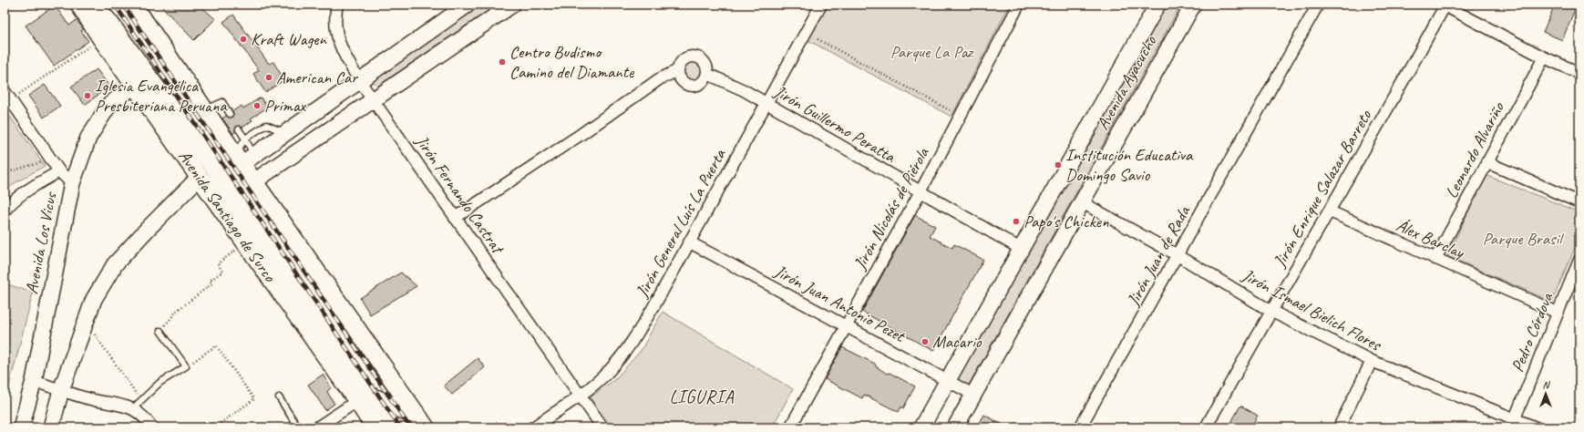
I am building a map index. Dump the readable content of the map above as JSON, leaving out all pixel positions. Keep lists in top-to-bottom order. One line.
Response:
{"streets":{"main road":["Avenida Santiago de Surco"],"street":["Avenida Ayacucho","Jirón Guillermo Peratta","Leonardo Alvariño","Jirón Enrique Salazar Barreto","Jirón Fernando Castrat","Jirón Nicolás de Piérola","Jirón General Luís La Puerta","Álex Barclay","Avenida Los Vicus","Jirón Juan de Rada","Jirón Juan Antonio Pezet","Jirón Ismael Bielich Flores","Pedro Córdova"]},"crossings":[["Avenida Ayacucho","Jirón Guillermo Peratta"],["Avenida Ayacucho","Jirón Juan Antonio Pezet"],["Avenida Ayacucho","Jirón Ismael Bielich Flores"],["Jirón Guillermo Peratta","Jirón Nicolás de Piérola"],["Jirón Guillermo Peratta","Jirón General Luís La Puerta"],["Leonardo Alvariño","Álex Barclay"],["Jirón Enrique Salazar Barreto","Álex Barclay"],["Jirón Enrique Salazar Barreto","Jirón Ismael Bielich Flores"],["Jirón Fernando Castrat","Jirón General Luís La Puerta"],["Jirón Nicolás de Piérola","Jirón Juan Antonio Pezet"],["Avenida Santiago de Surco","Avenida Los Vicus"],["Jirón General Luís La Puerta","Jirón Juan Antonio Pezet"],["Álex Barclay","Pedro Córdova"],["Jirón Juan de Rada","Jirón Ismael Bielich Flores"],["Jirón Ismael Bielich Flores","Pedro Córdova"]],"districts":["LIGURIA"],"parks":["Parque La Paz","Parque Brasil"],"places":["Kraft Wagen","Centro Budismo Camino del Diamante","American Car","Iglesia Evangélica Presbiteriana Peruana","Primax","Institución Educativa Domingo Savio","Papo's Chicken","Macario"],"north":"top"}
